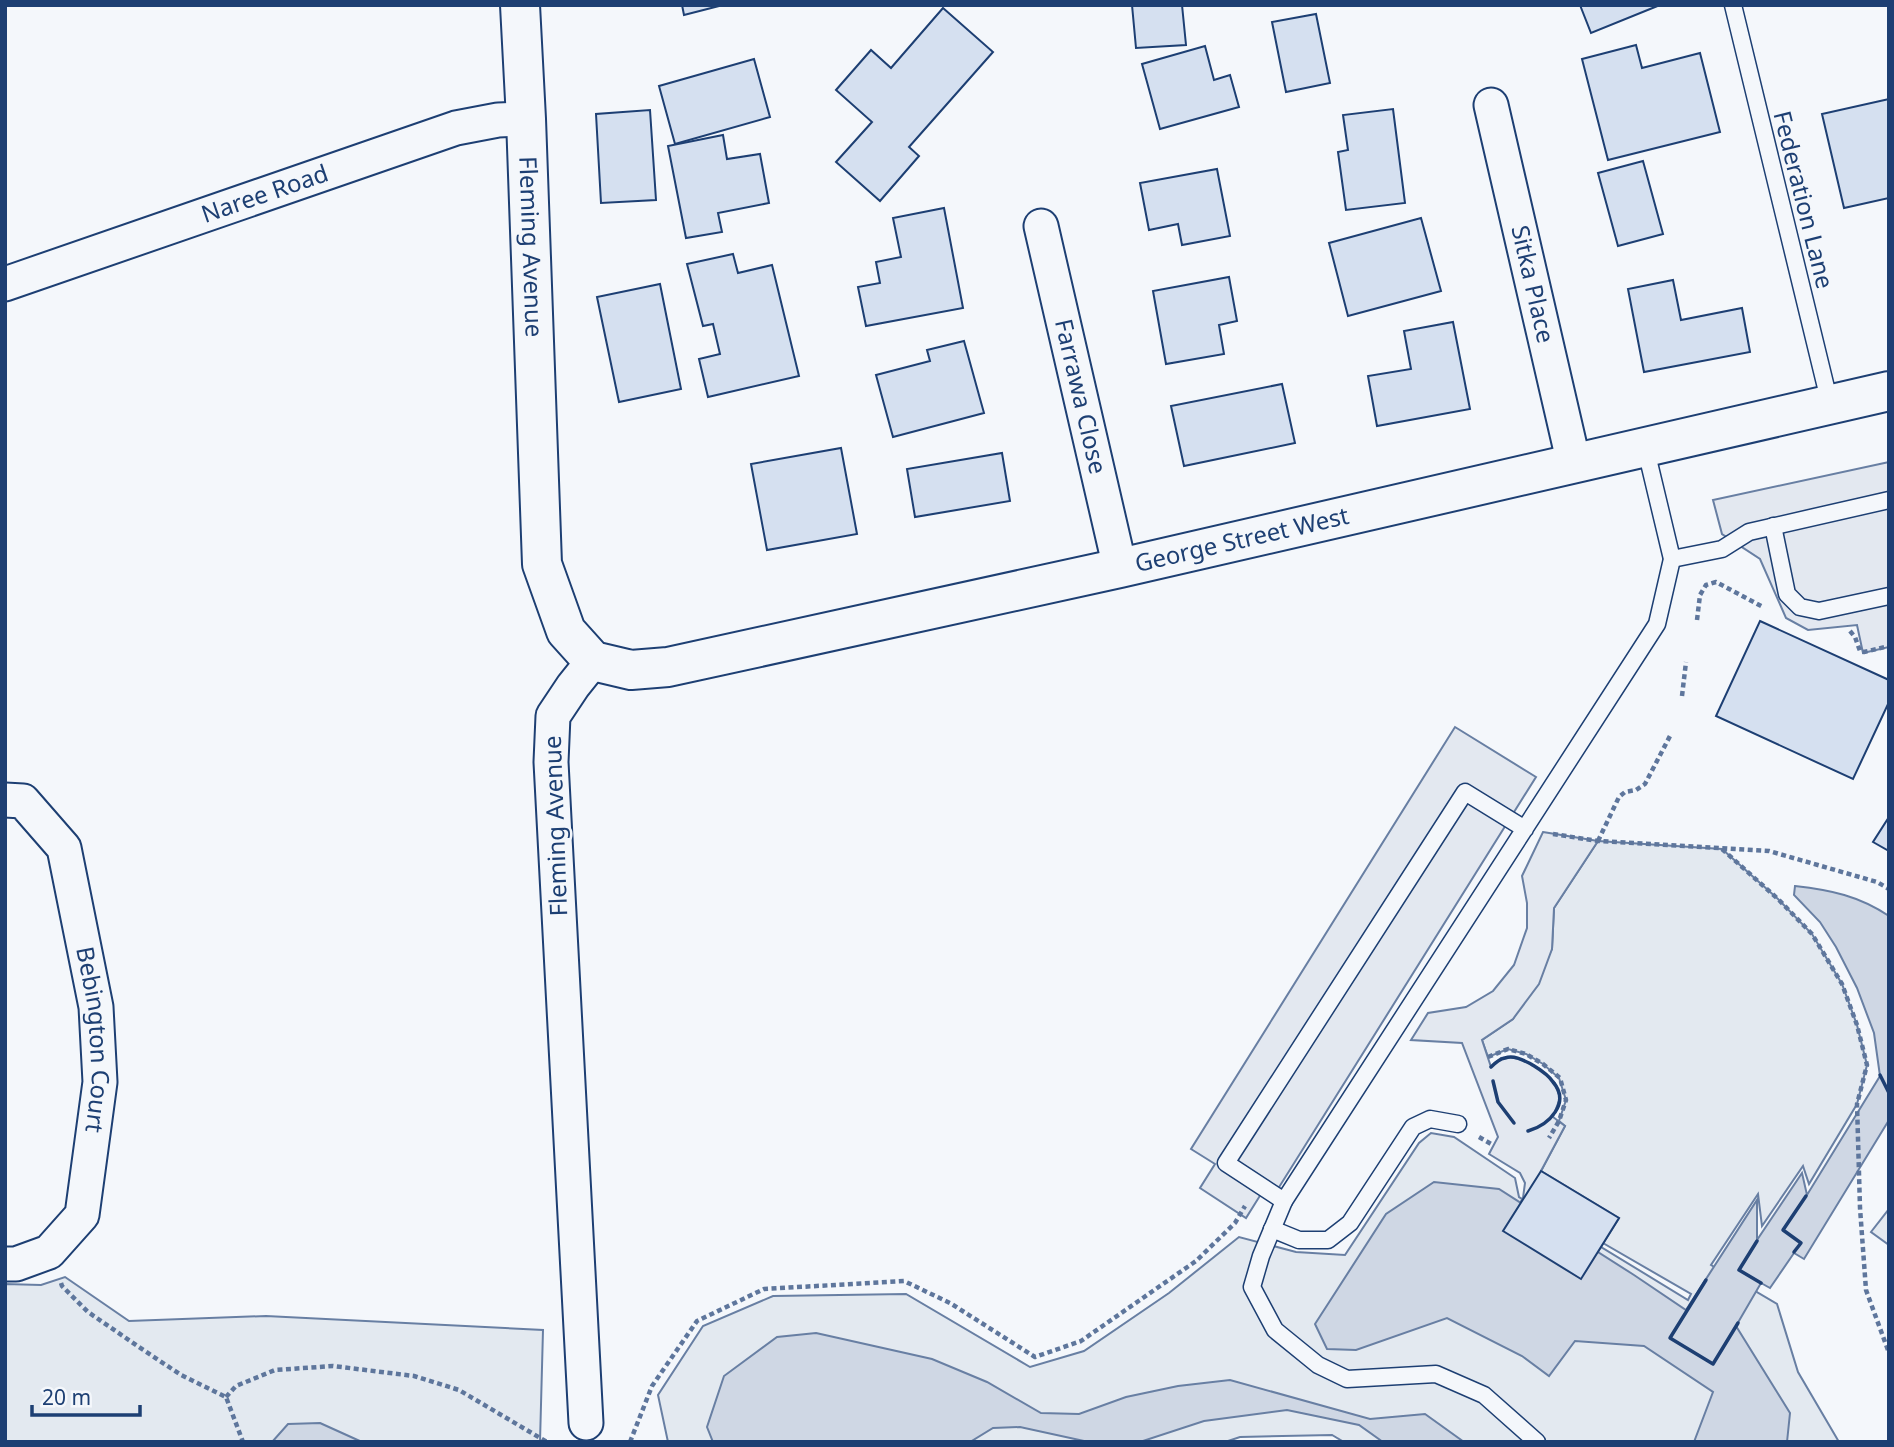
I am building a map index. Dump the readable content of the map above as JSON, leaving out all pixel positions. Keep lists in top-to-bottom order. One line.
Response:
{"streets":{"street":["Naree Road","Fleming Avenue","Sitka Place","Farrawa Close","George Street West","Bebington Court"],"lane":["Federation Lane"]},"crossings":[["Naree Road","Fleming Avenue"],["Federation Lane","George Street West"],["Fleming Avenue","George Street West"],["Sitka Place","George Street West"],["Farrawa Close","George Street West"]],"scale_bar":"20 m"}
